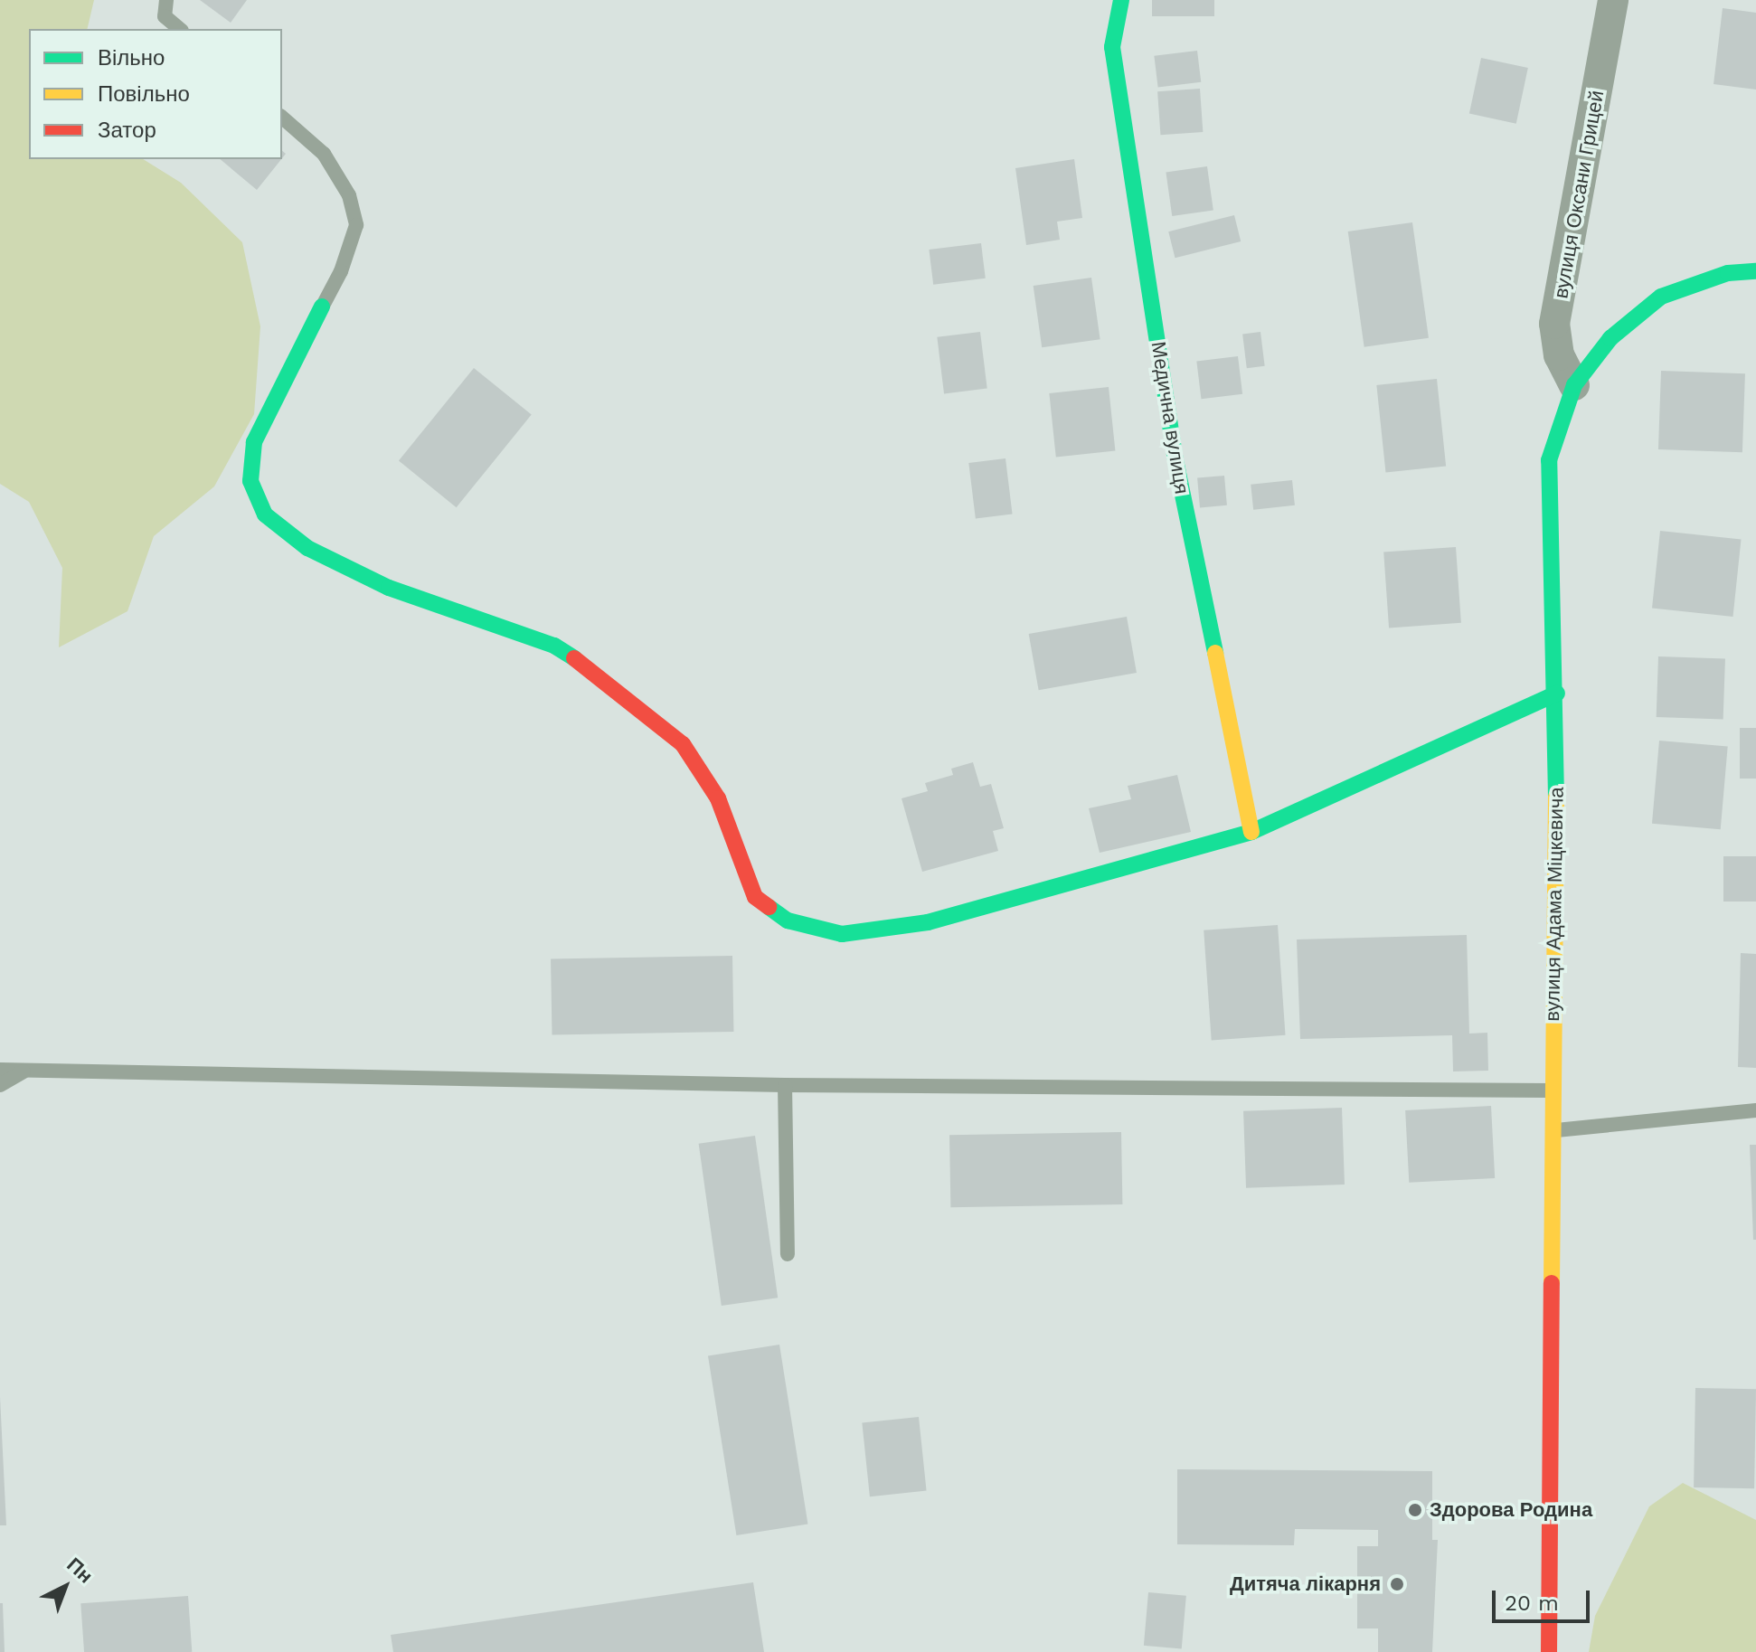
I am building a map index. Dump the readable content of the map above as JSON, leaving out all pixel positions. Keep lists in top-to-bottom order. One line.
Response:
{"streets":{"street":["вулиця Оксани Грицей","Медична вулиця","вулиця Адама Міцкевича"]},"crossings":[["вулиця Оксани Грицей","вулиця Адама Міцкевича"]],"places":["Здорова Родина","Дитяча лікарня"],"legend":["Вільно","Повільно","Затор"],"scale_bar":"20 m","north":"top right"}
